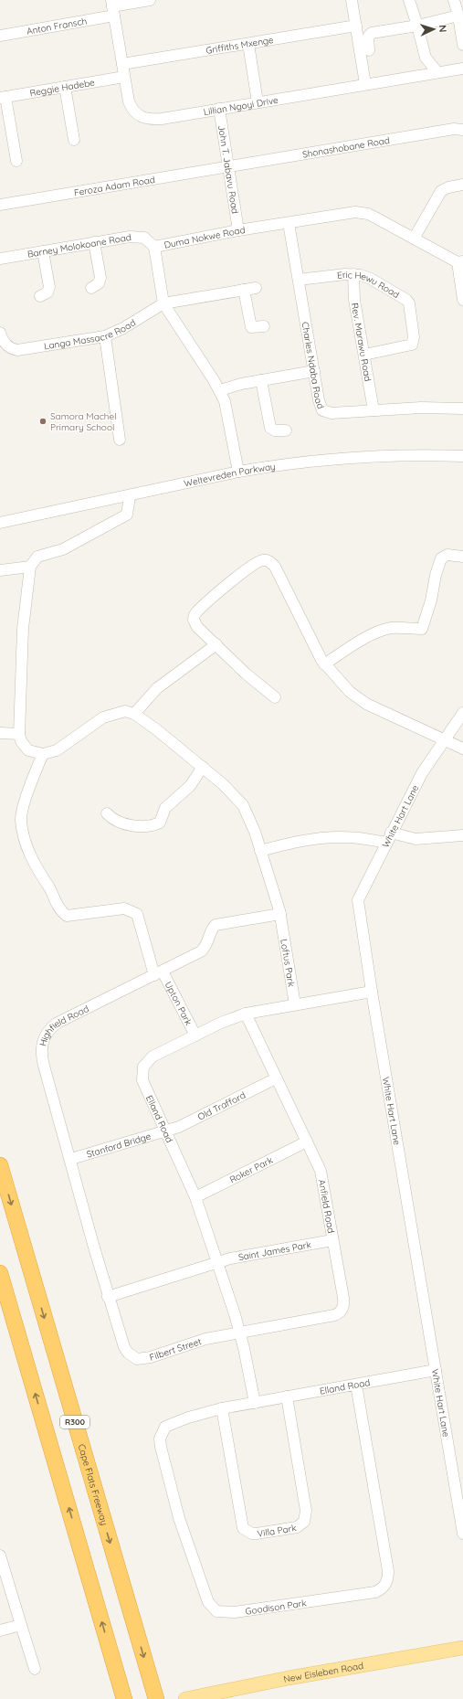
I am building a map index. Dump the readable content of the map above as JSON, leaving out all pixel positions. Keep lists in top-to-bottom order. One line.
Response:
{"streets":{"highway":["R300","Cape Flats Freeway"],"main road":["New Eisleben Road"],"street":["Anton Fransch","Griffiths Mxenge","Reggie Hadebe","Lillian Ngoyi Drive","Shonashobane Road","John T. Jabavu Road","Feroza Adam Road","Duma Nokwe Road","Barney Molokoane Road","Eric Hewu Road","Langa Massacre Road","Rev. Marawu Road","Charles Ndaba Road","Weltevreden Parkway","White Hart Lane","Loftus Park","Upton Park","Highfield Road","Old Trafford","Elland Road","Stanford Bridge","Roker Park","Anfield Road","Saint James Park","Filbert Street","Villa Park","Goodison Park"]},"crossings":[["Anton Fransch","Lillian Ngoyi Drive"],["Griffiths Mxenge","Lillian Ngoyi Drive"],["Reggie Hadebe","Lillian Ngoyi Drive"],["Lillian Ngoyi Drive","John T. Jabavu Road"],["Shonashobane Road","John T. Jabavu Road"],["Shonashobane Road","Feroza Adam Road"],["John T. Jabavu Road","Feroza Adam Road"],["John T. Jabavu Road","Duma Nokwe Road"],["Duma Nokwe Road","Barney Molokoane Road"],["Duma Nokwe Road","Langa Massacre Road"],["Duma Nokwe Road","Charles Ndaba Road"],["Duma Nokwe Road","Weltevreden Parkway"],["Eric Hewu Road","Rev. Marawu Road"],["Eric Hewu Road","Charles Ndaba Road"],["Rev. Marawu Road","Charles Ndaba Road"],["White Hart Lane","Elland Road"],["Loftus Park","Highfield Road"],["Loftus Park","Elland Road"],["Upton Park","Highfield Road"],["Upton Park","Elland Road"],["Highfield Road","Stanford Bridge"],["Highfield Road","Filbert Street"],["Old Trafford","Elland Road"],["Old Trafford","Stanford Bridge"],["Old Trafford","Anfield Road"],["Elland Road","Stanford Bridge"],["Elland Road","Roker Park"],["Elland Road","Anfield Road"],["Elland Road","Saint James Park"],["Elland Road","Filbert Street"],["Elland Road","Villa Park"],["Elland Road","Goodison Park"],["Roker Park","Anfield Road"],["Anfield Road","Saint James Park"],["Anfield Road","Filbert Street"],["Villa Park","Goodison Park"]],"places":["Samora Machel Primary School"],"north":"right"}
